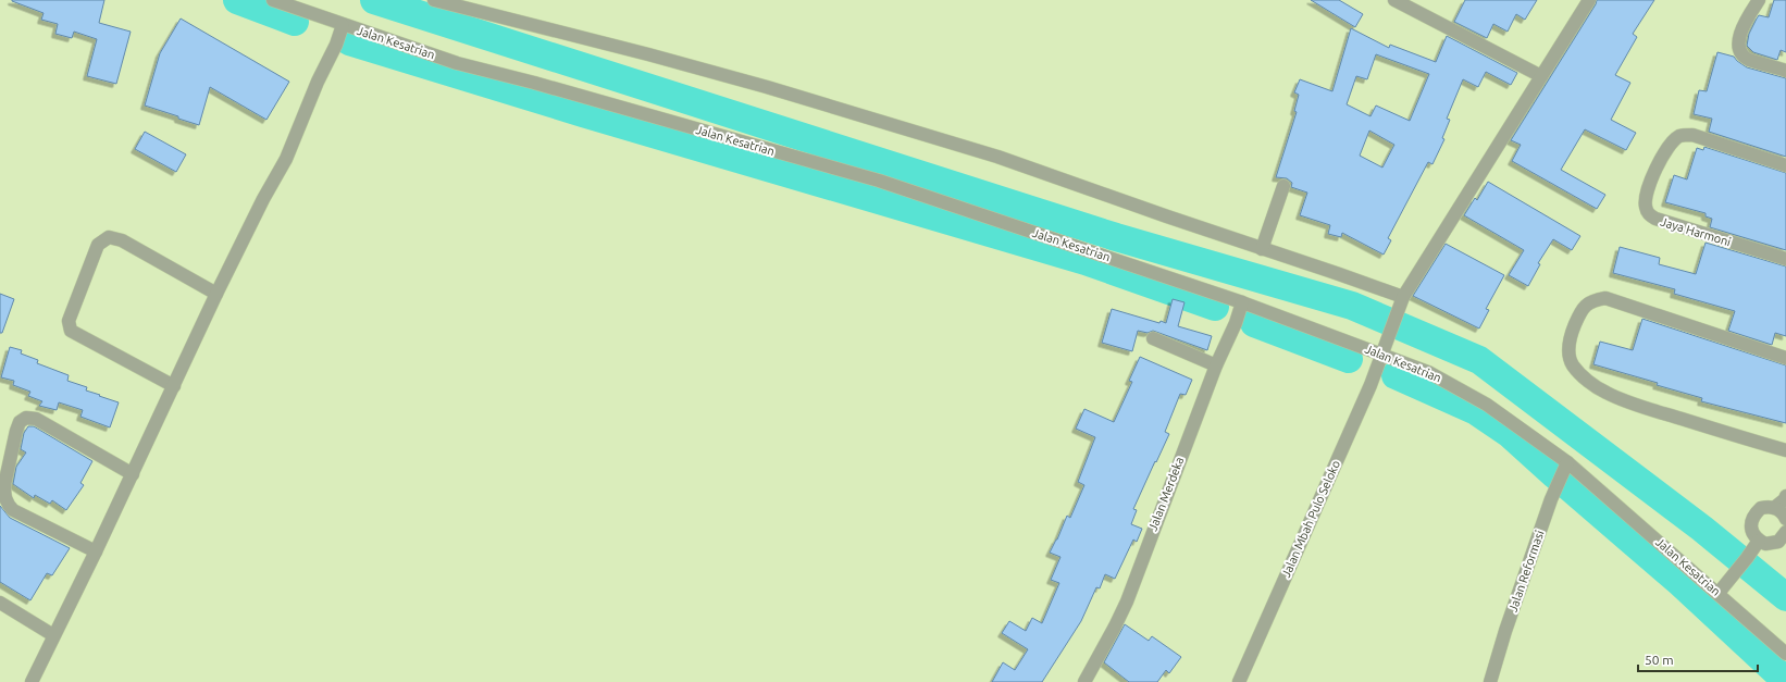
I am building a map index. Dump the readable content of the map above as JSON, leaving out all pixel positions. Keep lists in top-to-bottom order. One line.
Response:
{"streets":{"street":["Jalan Kesatrian","Jaya Harmoni","Jalan Merdeka","Jalan Mbah Pulo Seloko","Jalan Reformasi"]},"crossings":[["Jalan Kesatrian","Jalan Merdeka"],["Jalan Kesatrian","Jalan Mbah Pulo Seloko"],["Jalan Kesatrian","Jalan Reformasi"]],"scale_bar":"50 m"}
